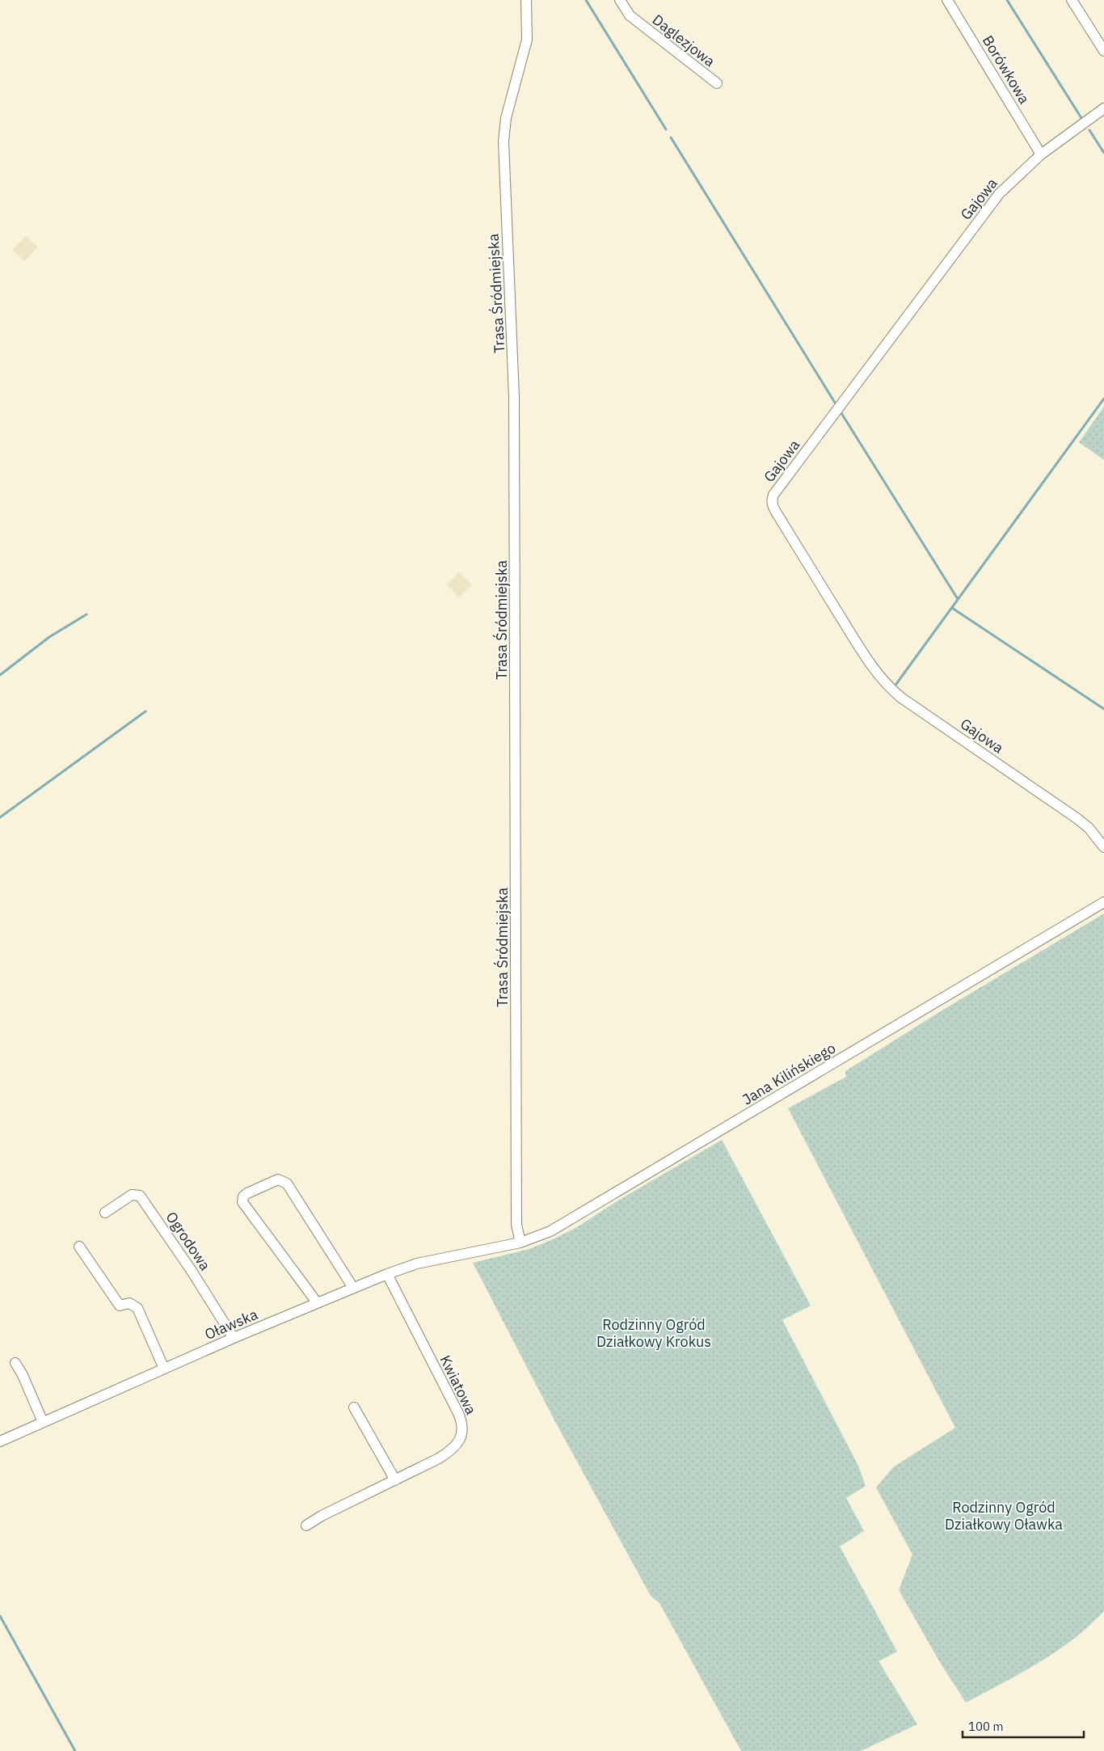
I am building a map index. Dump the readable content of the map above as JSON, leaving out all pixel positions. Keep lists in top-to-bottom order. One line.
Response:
{"streets":{"street":["Daglezjowa","Borówkowa","Gajowa","Trasa Śródmiejska","Jana Kilińskiego","Ogrodowa","Oławska","Kwiatowa"]},"crossings":[["Borówkowa","Gajowa"],["Trasa Śródmiejska","Jana Kilińskiego"],["Jana Kilińskiego","Oławska"],["Ogrodowa","Oławska"],["Oławska","Kwiatowa"]],"parks":["Rodzinny Ogród Działkowy Krokus","Rodzinny Ogród Działkowy Oławka"],"scale_bar":"100 m"}
